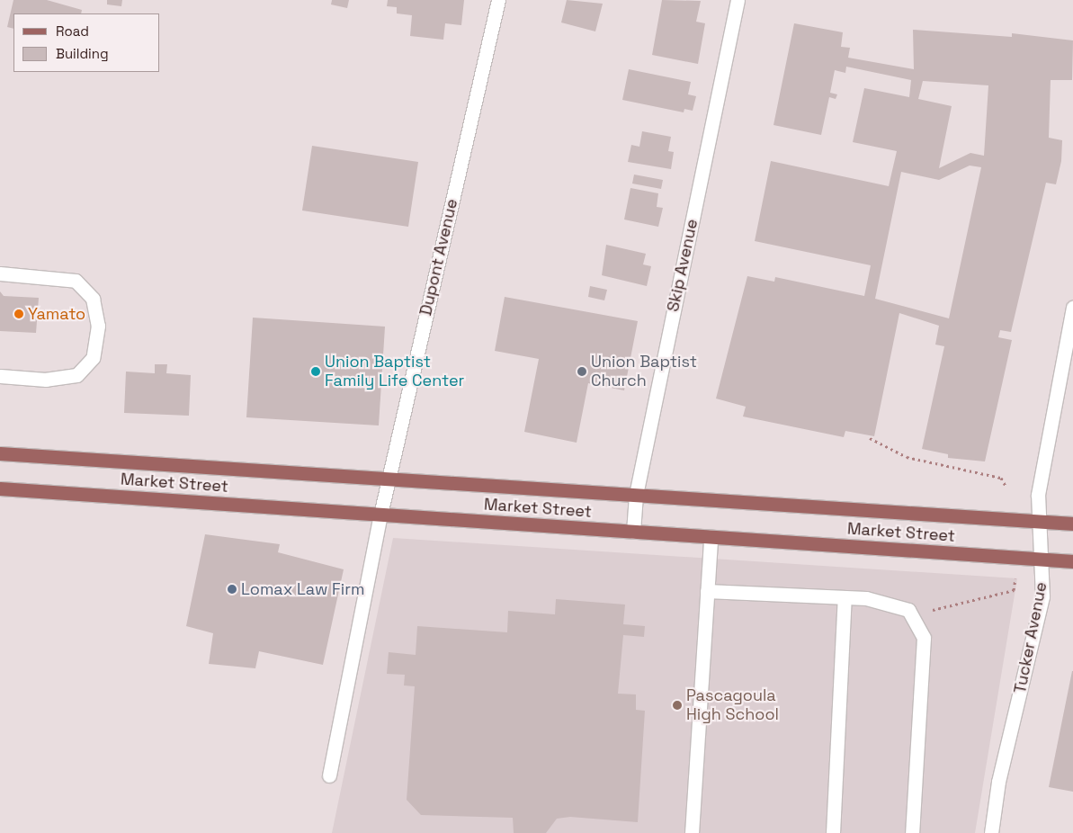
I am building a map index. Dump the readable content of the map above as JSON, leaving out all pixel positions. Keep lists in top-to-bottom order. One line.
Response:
{"streets":{"main road":["Market Street"],"street":["Dupont Avenue","Skip Avenue","Tucker Avenue"]},"crossings":[["Dupont Avenue","Market Street"],["Skip Avenue","Market Street"],["Market Street","Tucker Avenue"]],"places":["Yamato","Union Baptist Family Life Center","Union Baptist Church","Lomax Law Firm","Pascagoula High School"],"legend":["Road","Building"]}
